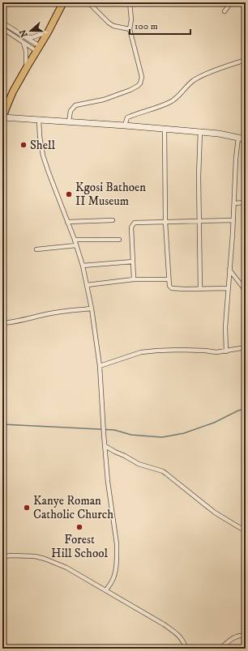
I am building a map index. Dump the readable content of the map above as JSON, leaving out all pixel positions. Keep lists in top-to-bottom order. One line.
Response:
{"places":["Shell","Kgosi Bathoen II Museum","Kanye Roman Catholic Church","Forest Hill School"],"scale_bar":"100 m","north":"left"}
